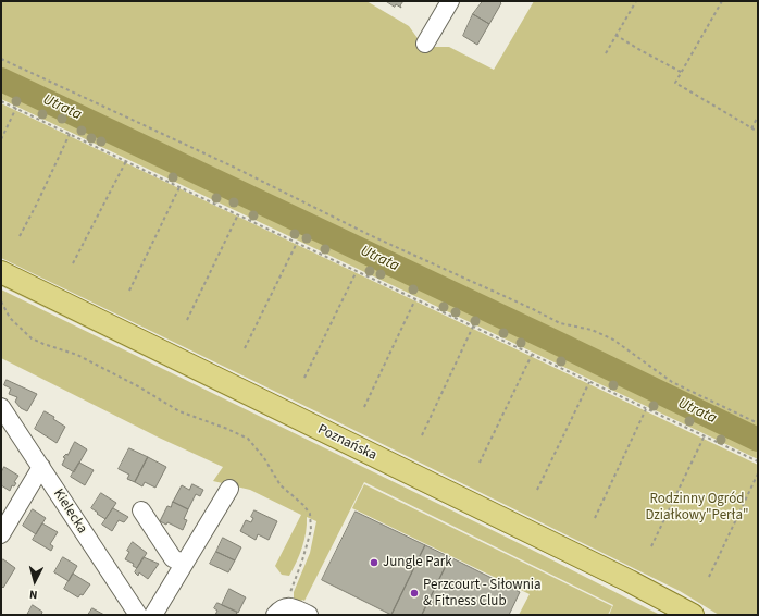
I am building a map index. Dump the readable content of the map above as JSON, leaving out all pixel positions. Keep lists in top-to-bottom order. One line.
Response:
{"streets":{"main road":["Poznańska"],"street":["Kielecka"]},"water":["Utrata"],"parks":["Rodzinny Ogród Działkowy\"Perła\""],"places":["Jungle Park","Perzcourt - Siłownia & Fitness Club"],"north":"bottom"}
